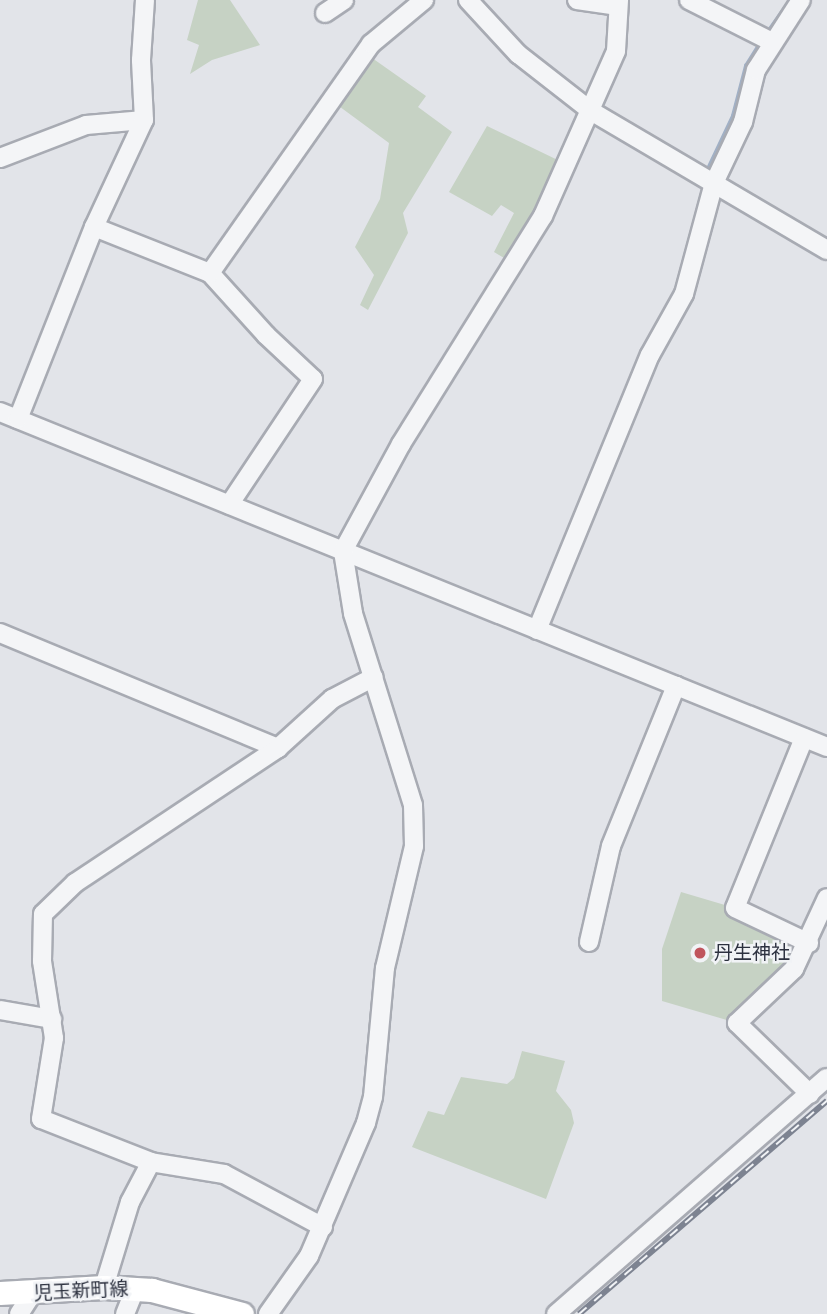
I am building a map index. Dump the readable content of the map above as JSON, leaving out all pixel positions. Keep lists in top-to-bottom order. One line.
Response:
{"streets":{"main road":["児玉新町線"]},"places":["丹生神社"]}
